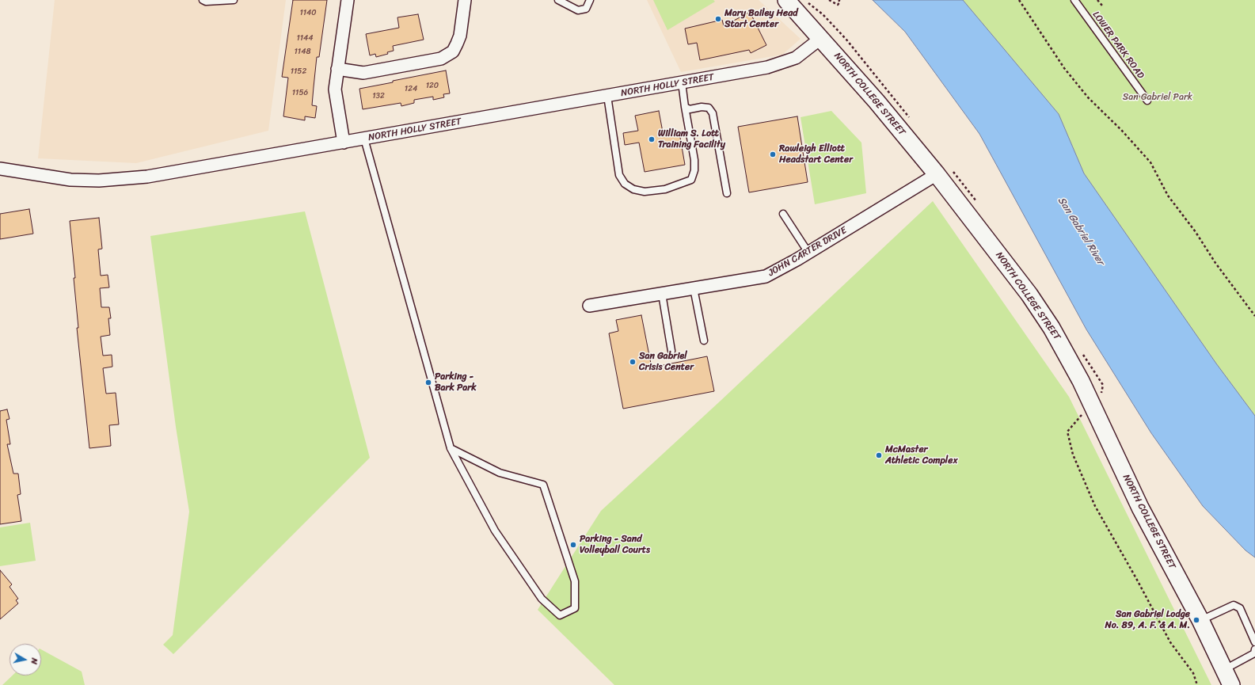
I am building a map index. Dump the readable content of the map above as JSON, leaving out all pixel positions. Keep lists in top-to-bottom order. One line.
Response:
{"streets":{"street":["NORTH HOLLY STREET","NORTH COLLEGE STREET","JOHN CARTER DRIVE"],"lane":["LOWER PARK ROAD"]},"crossings":[["NORTH HOLLY STREET","NORTH COLLEGE STREET"],["NORTH COLLEGE STREET","JOHN CARTER DRIVE"]],"water":["San Gabriel River"],"parks":["San Gabriel Park"],"places":["Mary Bailey Head Start Center","William S. Lott Training Facility","Rawleigh Elliott Headstart Center","San Gabriel Crisis Center","Parking - Bark Park","McMaster Athletic Complex","Parking - Sand Volleyball Courts","San Gabriel Lodge No. 89, A. F. & A. M."],"house_numbers":["1140","1144","1148","1152","120","124","1156","132"],"north":"right"}
